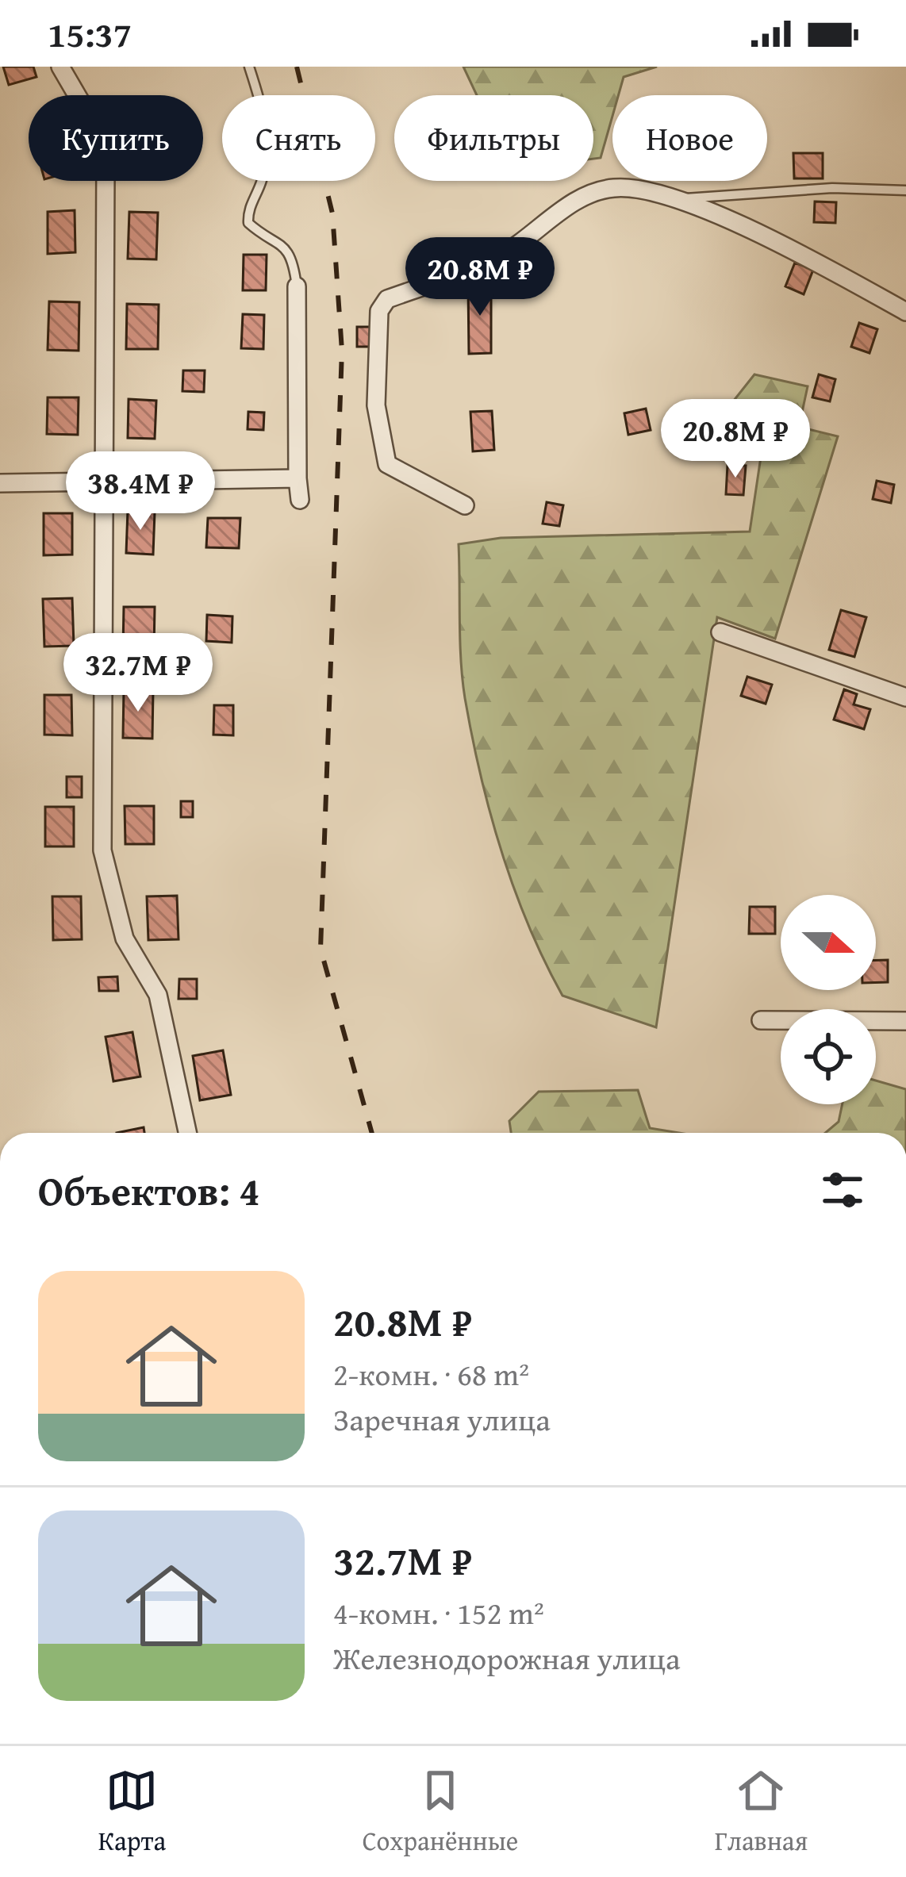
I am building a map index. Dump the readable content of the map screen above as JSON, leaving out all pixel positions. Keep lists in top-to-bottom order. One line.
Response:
{"north":"right","page":{"status":"15:37","chip":["Купить","Снять","Фильтры","Новое"],"price":["20.8M ₽","20.8M ₽","38.4M ₽","32.7M ₽"],"heading":"Объектов: 4","list":[{"name":"20.8M ₽","note":"2-комн. · 68 m² · Заречная улица"},{"name":"32.7M ₽","note":"4-комн. · 152 m² · Железнодорожная улица"}],"tabs":["Карта","Сохранённые","Главная"]}}
